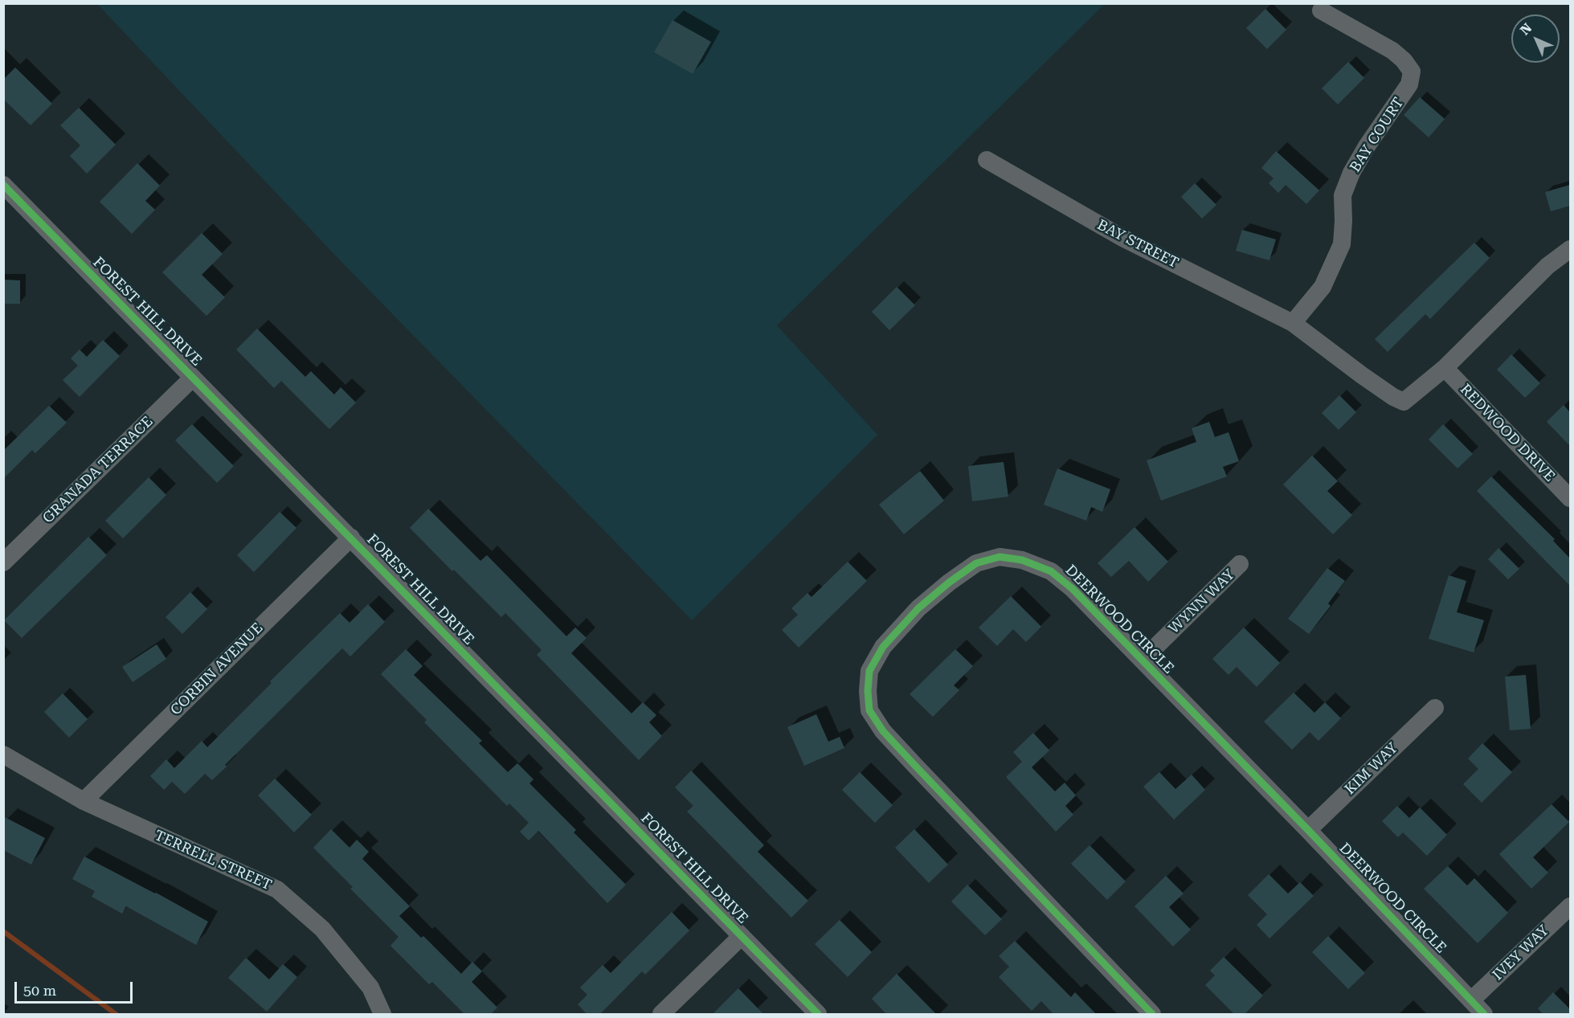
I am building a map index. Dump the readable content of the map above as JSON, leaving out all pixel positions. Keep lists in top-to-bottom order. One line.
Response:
{"streets":{"street":["BAY COURT","BAY STREET","FOREST HILL DRIVE","REDWOOD DRIVE","GRANADA TERRACE","WYNN WAY","DEERWOOD CIRCLE","CORBIN AVENUE","KIM WAY","TERRELL STREET","IVEY WAY"]},"crossings":[["BAY COURT","BAY STREET"],["BAY STREET","REDWOOD DRIVE"],["FOREST HILL DRIVE","GRANADA TERRACE"],["FOREST HILL DRIVE","CORBIN AVENUE"],["WYNN WAY","DEERWOOD CIRCLE"],["DEERWOOD CIRCLE","KIM WAY"],["DEERWOOD CIRCLE","IVEY WAY"],["CORBIN AVENUE","TERRELL STREET"]],"scale_bar":"50 m","north":"top left"}
